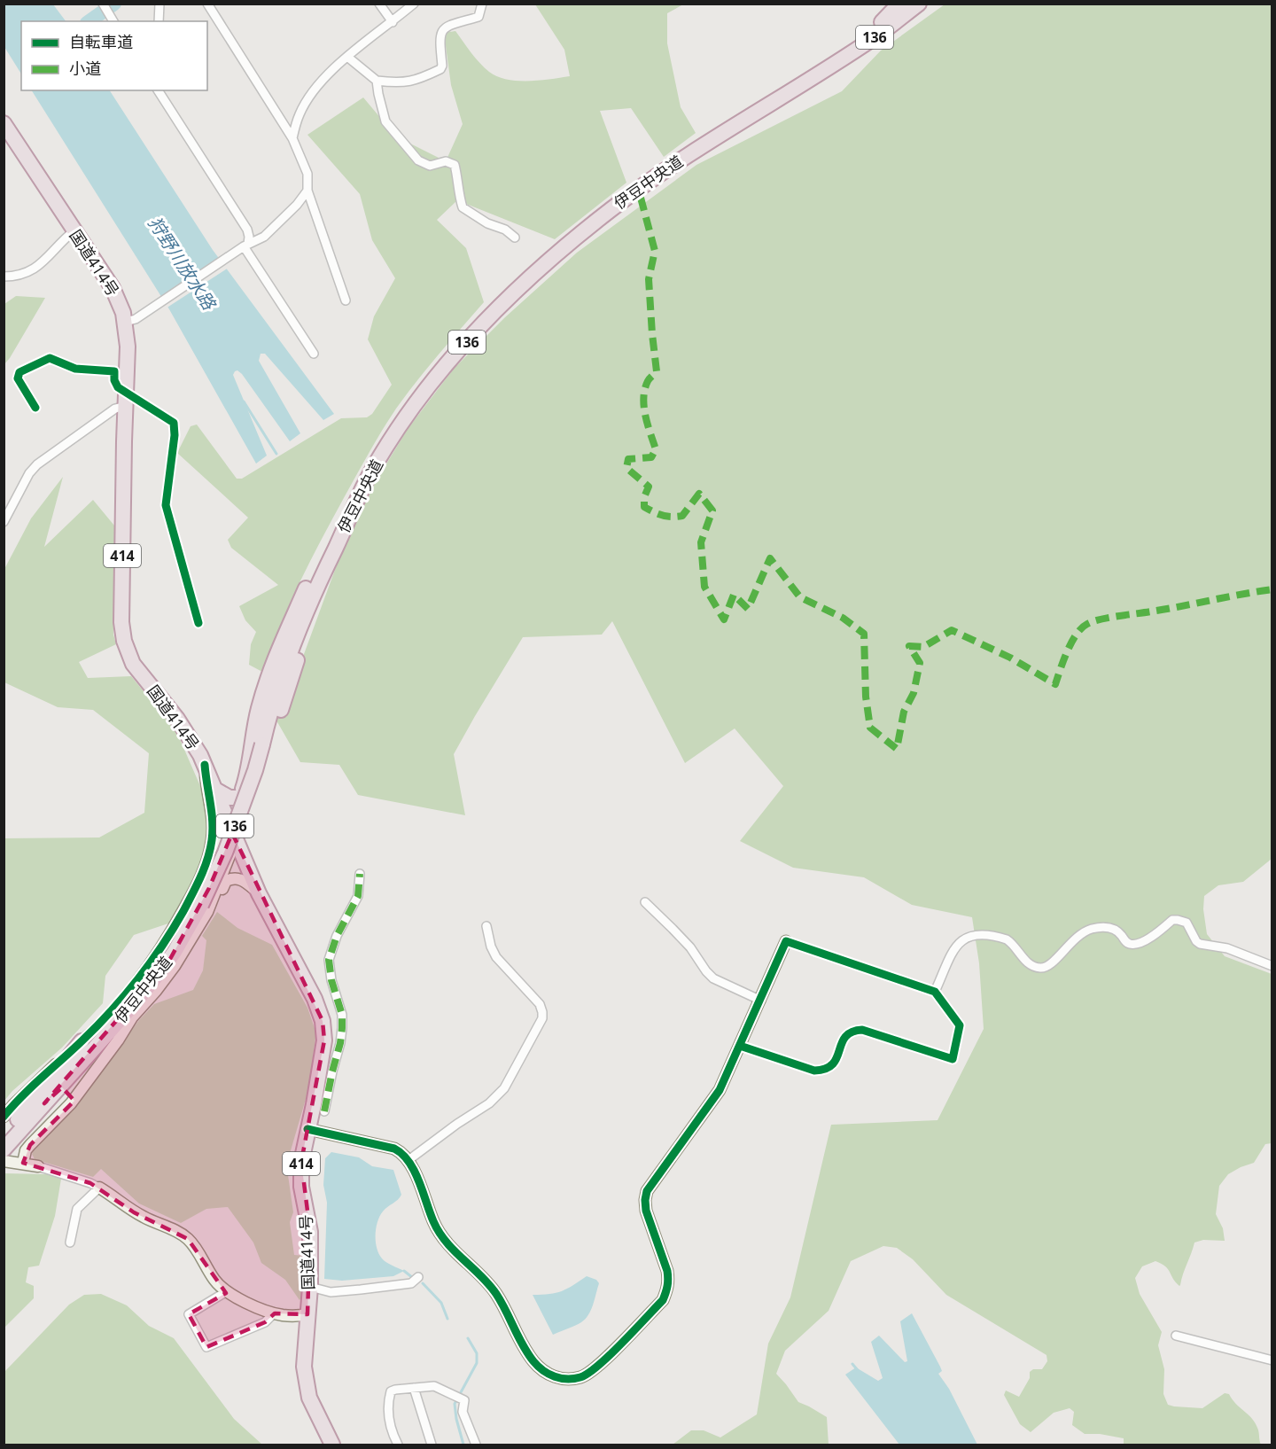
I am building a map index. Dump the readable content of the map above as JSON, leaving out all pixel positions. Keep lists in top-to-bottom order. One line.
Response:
{"streets":{"highway":["136","伊豆中央道","国道414号","414"]},"water":["狩野川放水路"],"legend":["自転車道","小道"]}
